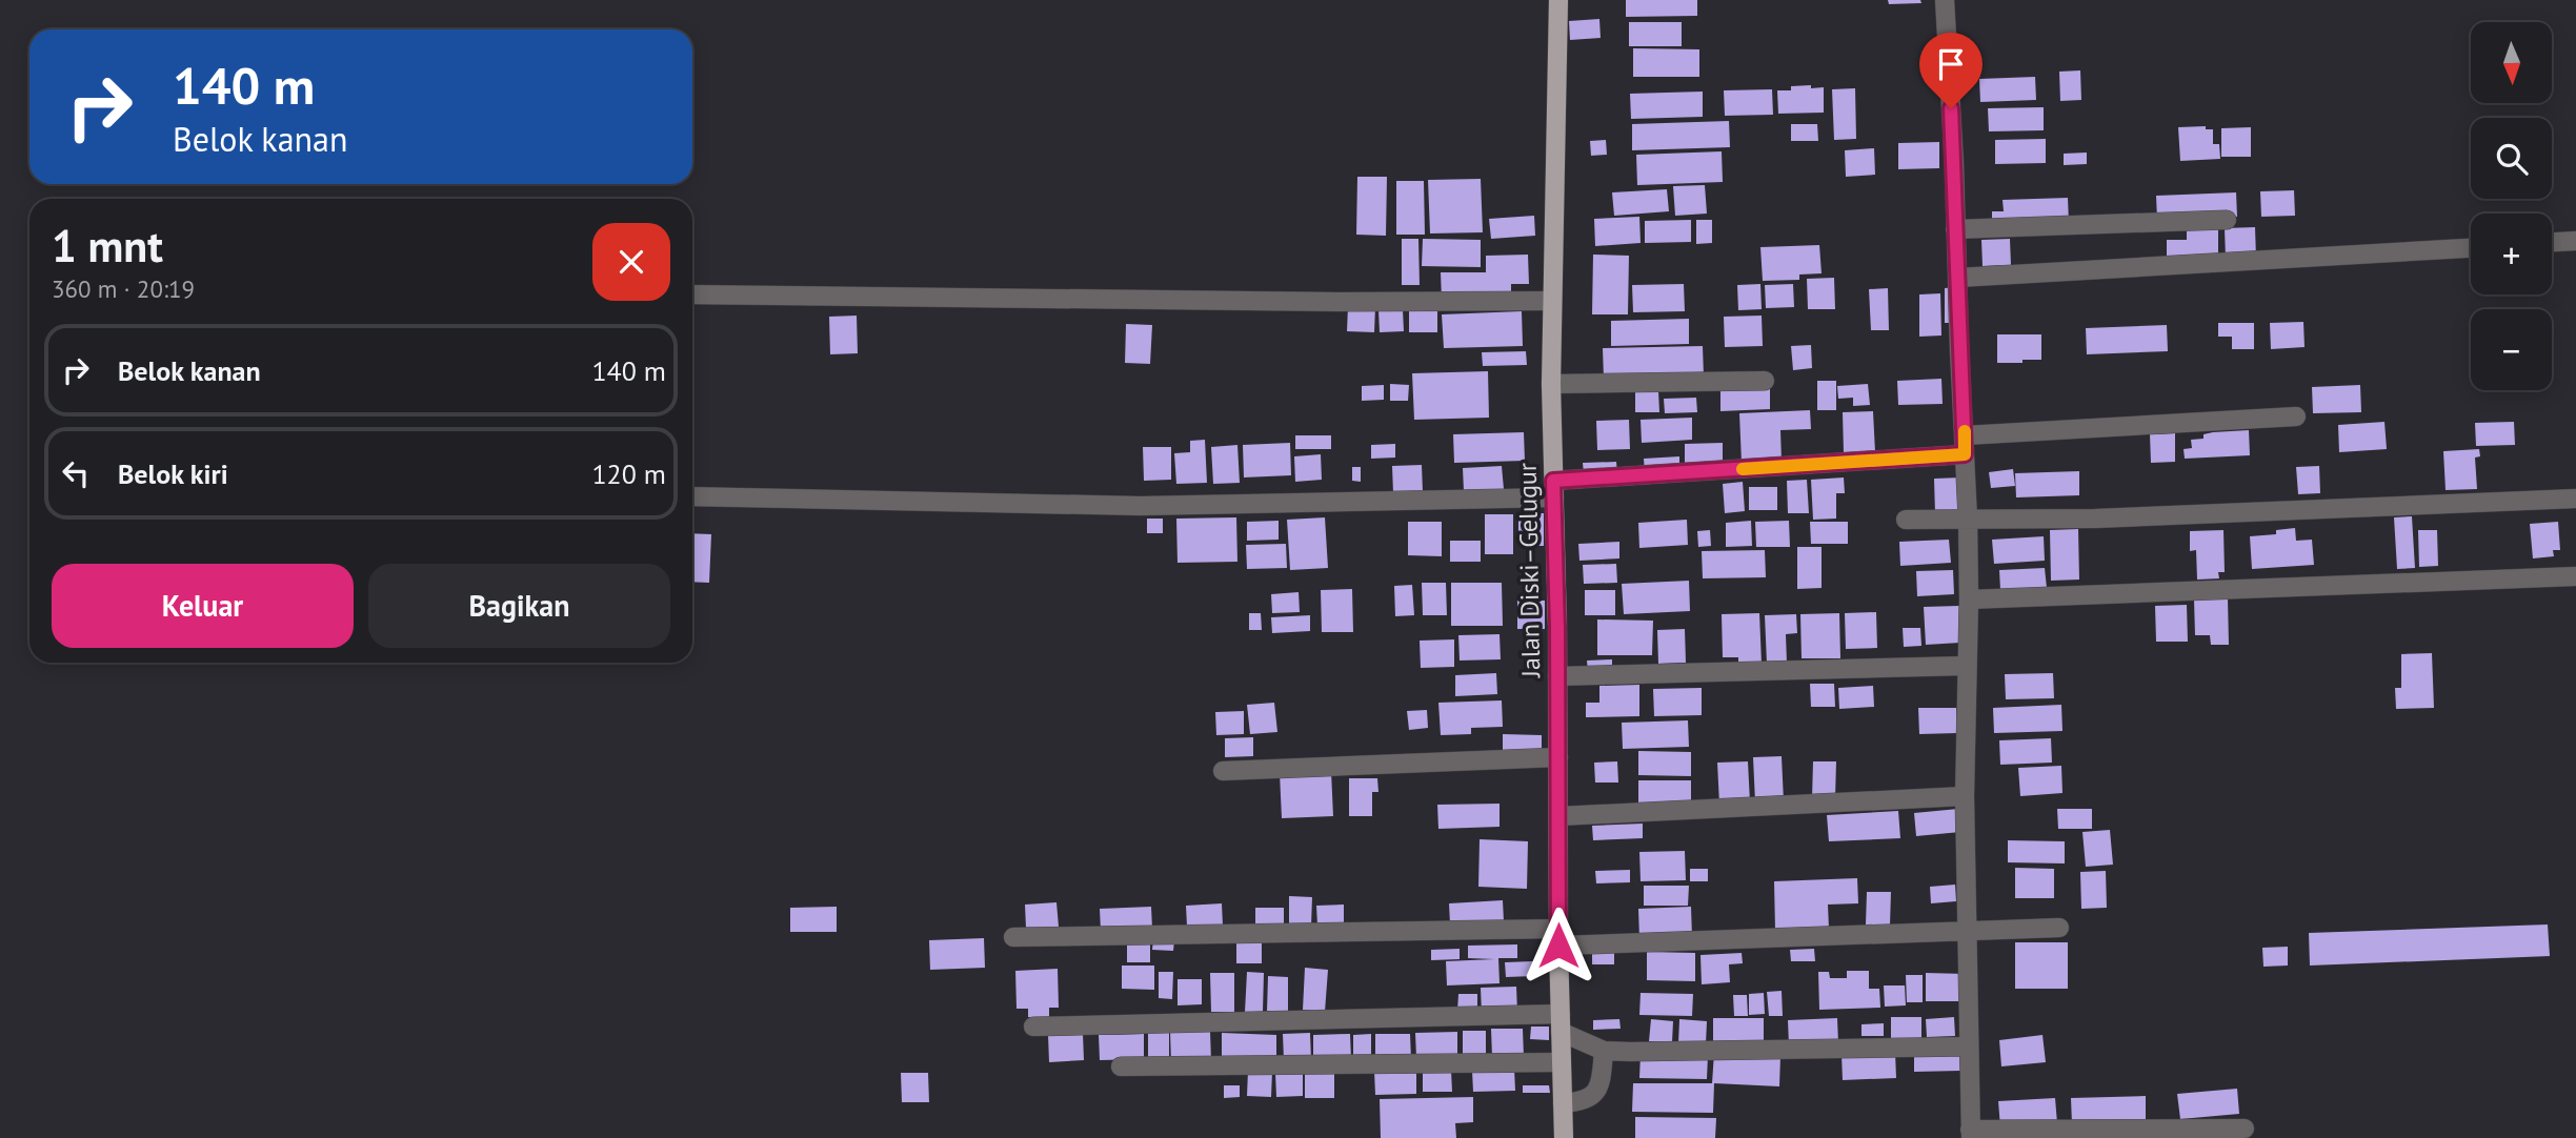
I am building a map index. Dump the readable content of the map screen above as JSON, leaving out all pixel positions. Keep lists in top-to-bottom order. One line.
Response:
{"streets":{"main road":["Jalan Diski–Gelugur"]},"north":"bottom","page":{"map_buttons":["+","−"],"turn":["140 m","Belok kanan"],"heading":["1 mnt","360 m · 20:19"],"list":[{"name":"Belok kanan","value":"140 m"},{"name":"Belok kiri","value":"120 m"}],"buttons":["Keluar","Bagikan"]}}
